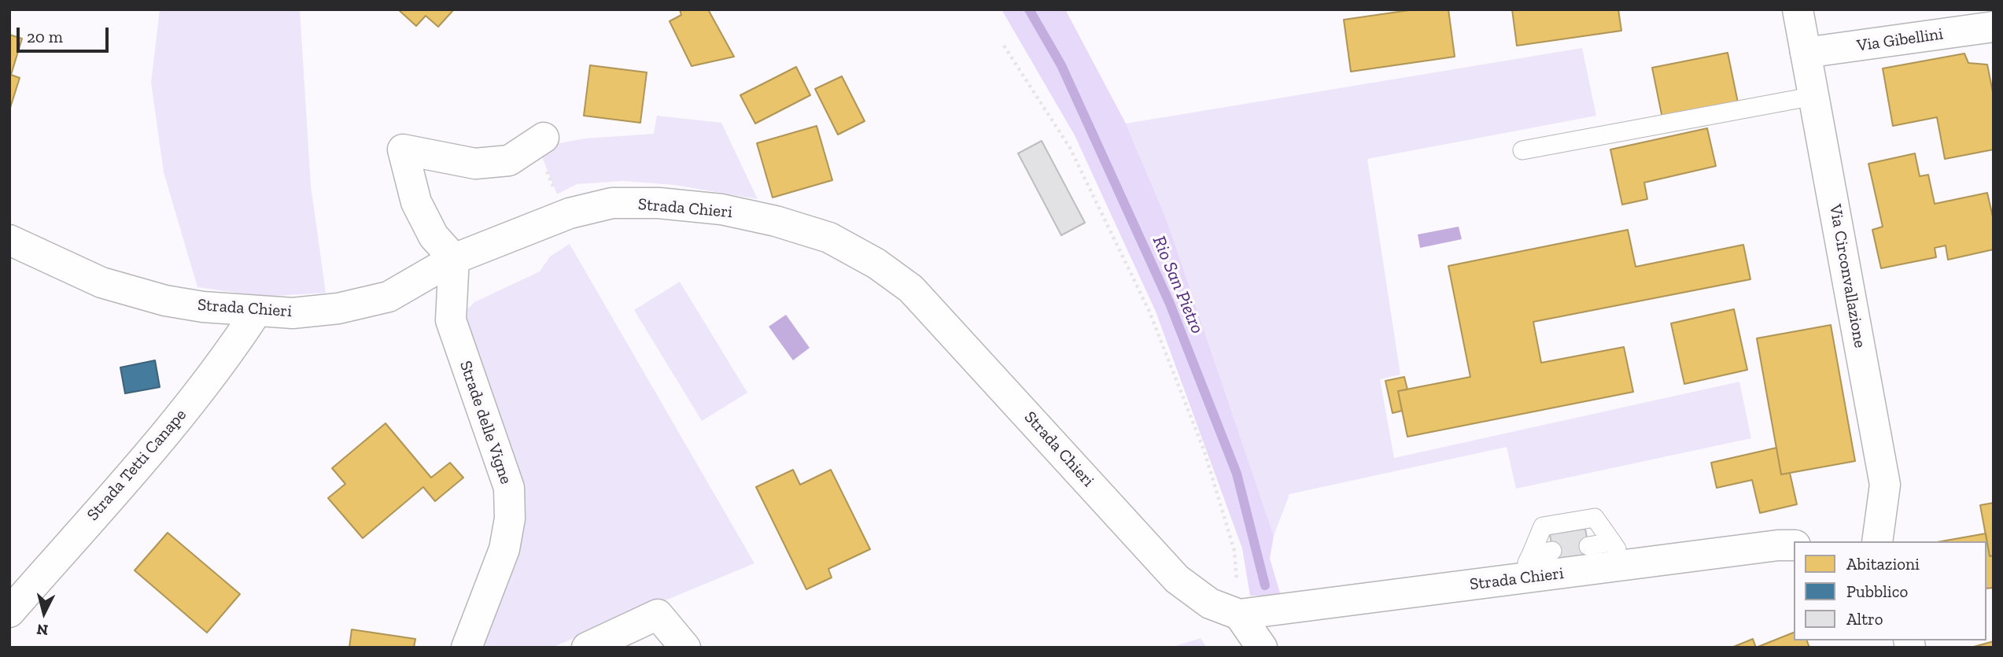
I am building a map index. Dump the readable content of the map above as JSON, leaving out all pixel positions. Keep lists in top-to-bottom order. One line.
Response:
{"streets":{"main road":["Via Gibellini","Strada Chieri","Via Circonvallazione","Strade delle Vigne","Strada Tetti Canape"]},"crossings":[["Via Gibellini","Via Circonvallazione"],["Strada Chieri","Strade delle Vigne"],["Strada Chieri","Strada Tetti Canape"]],"water":["Rio San Pietro"],"legend":["Abitazioni","Pubblico","Altro"],"scale_bar":"20 m","north":"bottom"}
